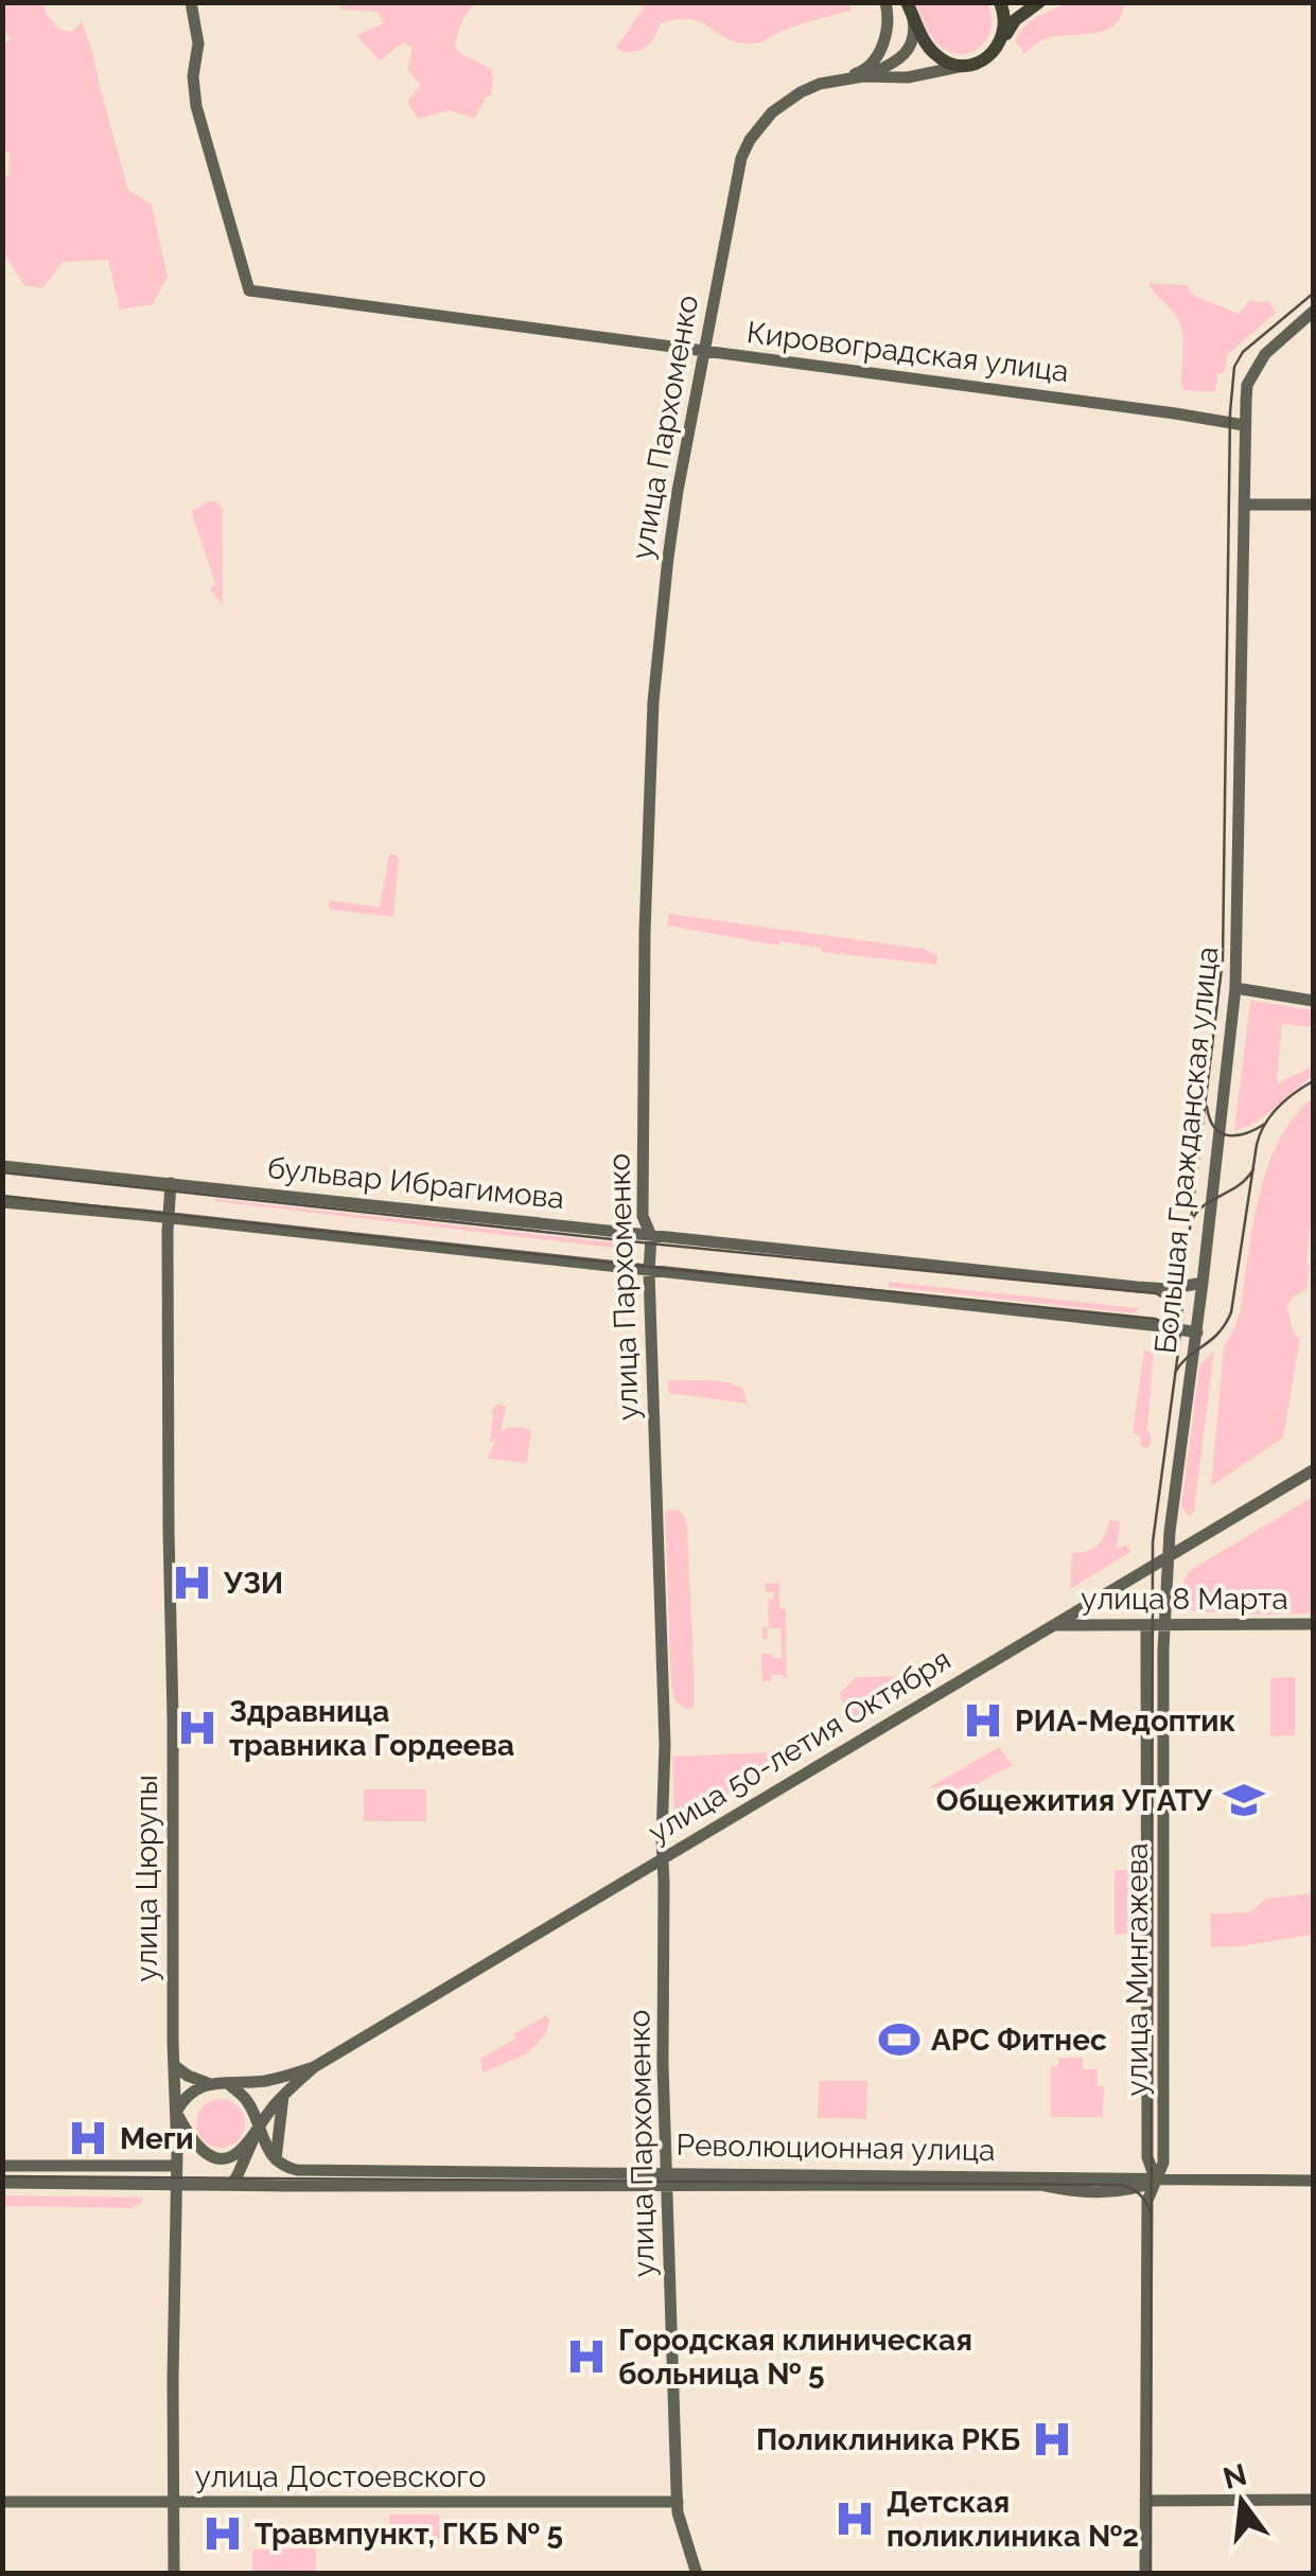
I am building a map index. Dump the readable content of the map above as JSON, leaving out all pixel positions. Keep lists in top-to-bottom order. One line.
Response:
{"streets":{"main road":["Кировоградская улица","улица Пархоменко","Большая Гражданская улица","бульвар Ибрагимова","улица 8 Марта","улица 50-летия Октября","улица Цюрупы","улица Мингажева","Революционная улица","улица Достоевского"]},"crossings":[["Кировоградская улица","улица Пархоменко"],["Кировоградская улица","Большая Гражданская улица"],["улица Пархоменко","бульвар Ибрагимова"],["улица Пархоменко","улица 50-летия Октября"],["улица Пархоменко","Революционная улица"],["улица Пархоменко","улица Достоевского"],["Большая Гражданская улица","бульвар Ибрагимова"],["Большая Гражданская улица","улица 8 Марта"],["Большая Гражданская улица","улица 50-летия Октября"],["Большая Гражданская улица","улица Мингажева"],["бульвар Ибрагимова","улица Цюрупы"],["улица 8 Марта","улица 50-летия Октября"],["улица 8 Марта","улица Мингажева"],["улица 50-летия Октября","улица Цюрупы"],["улица Цюрупы","улица Достоевского"],["улица Мингажева","Революционная улица"]],"places":{"hospital":["УЗИ","РИА-Медоптик","Здравница травника Гордеева","Меги","Городская клиническая больница № 5","Поликлиника РКБ","Детская поликлиника №2","Травмпункт, ГКБ № 5"],"school or university":["Общежития УГАТУ"],"sports":["АРС Фитнес"]},"north":"top"}
